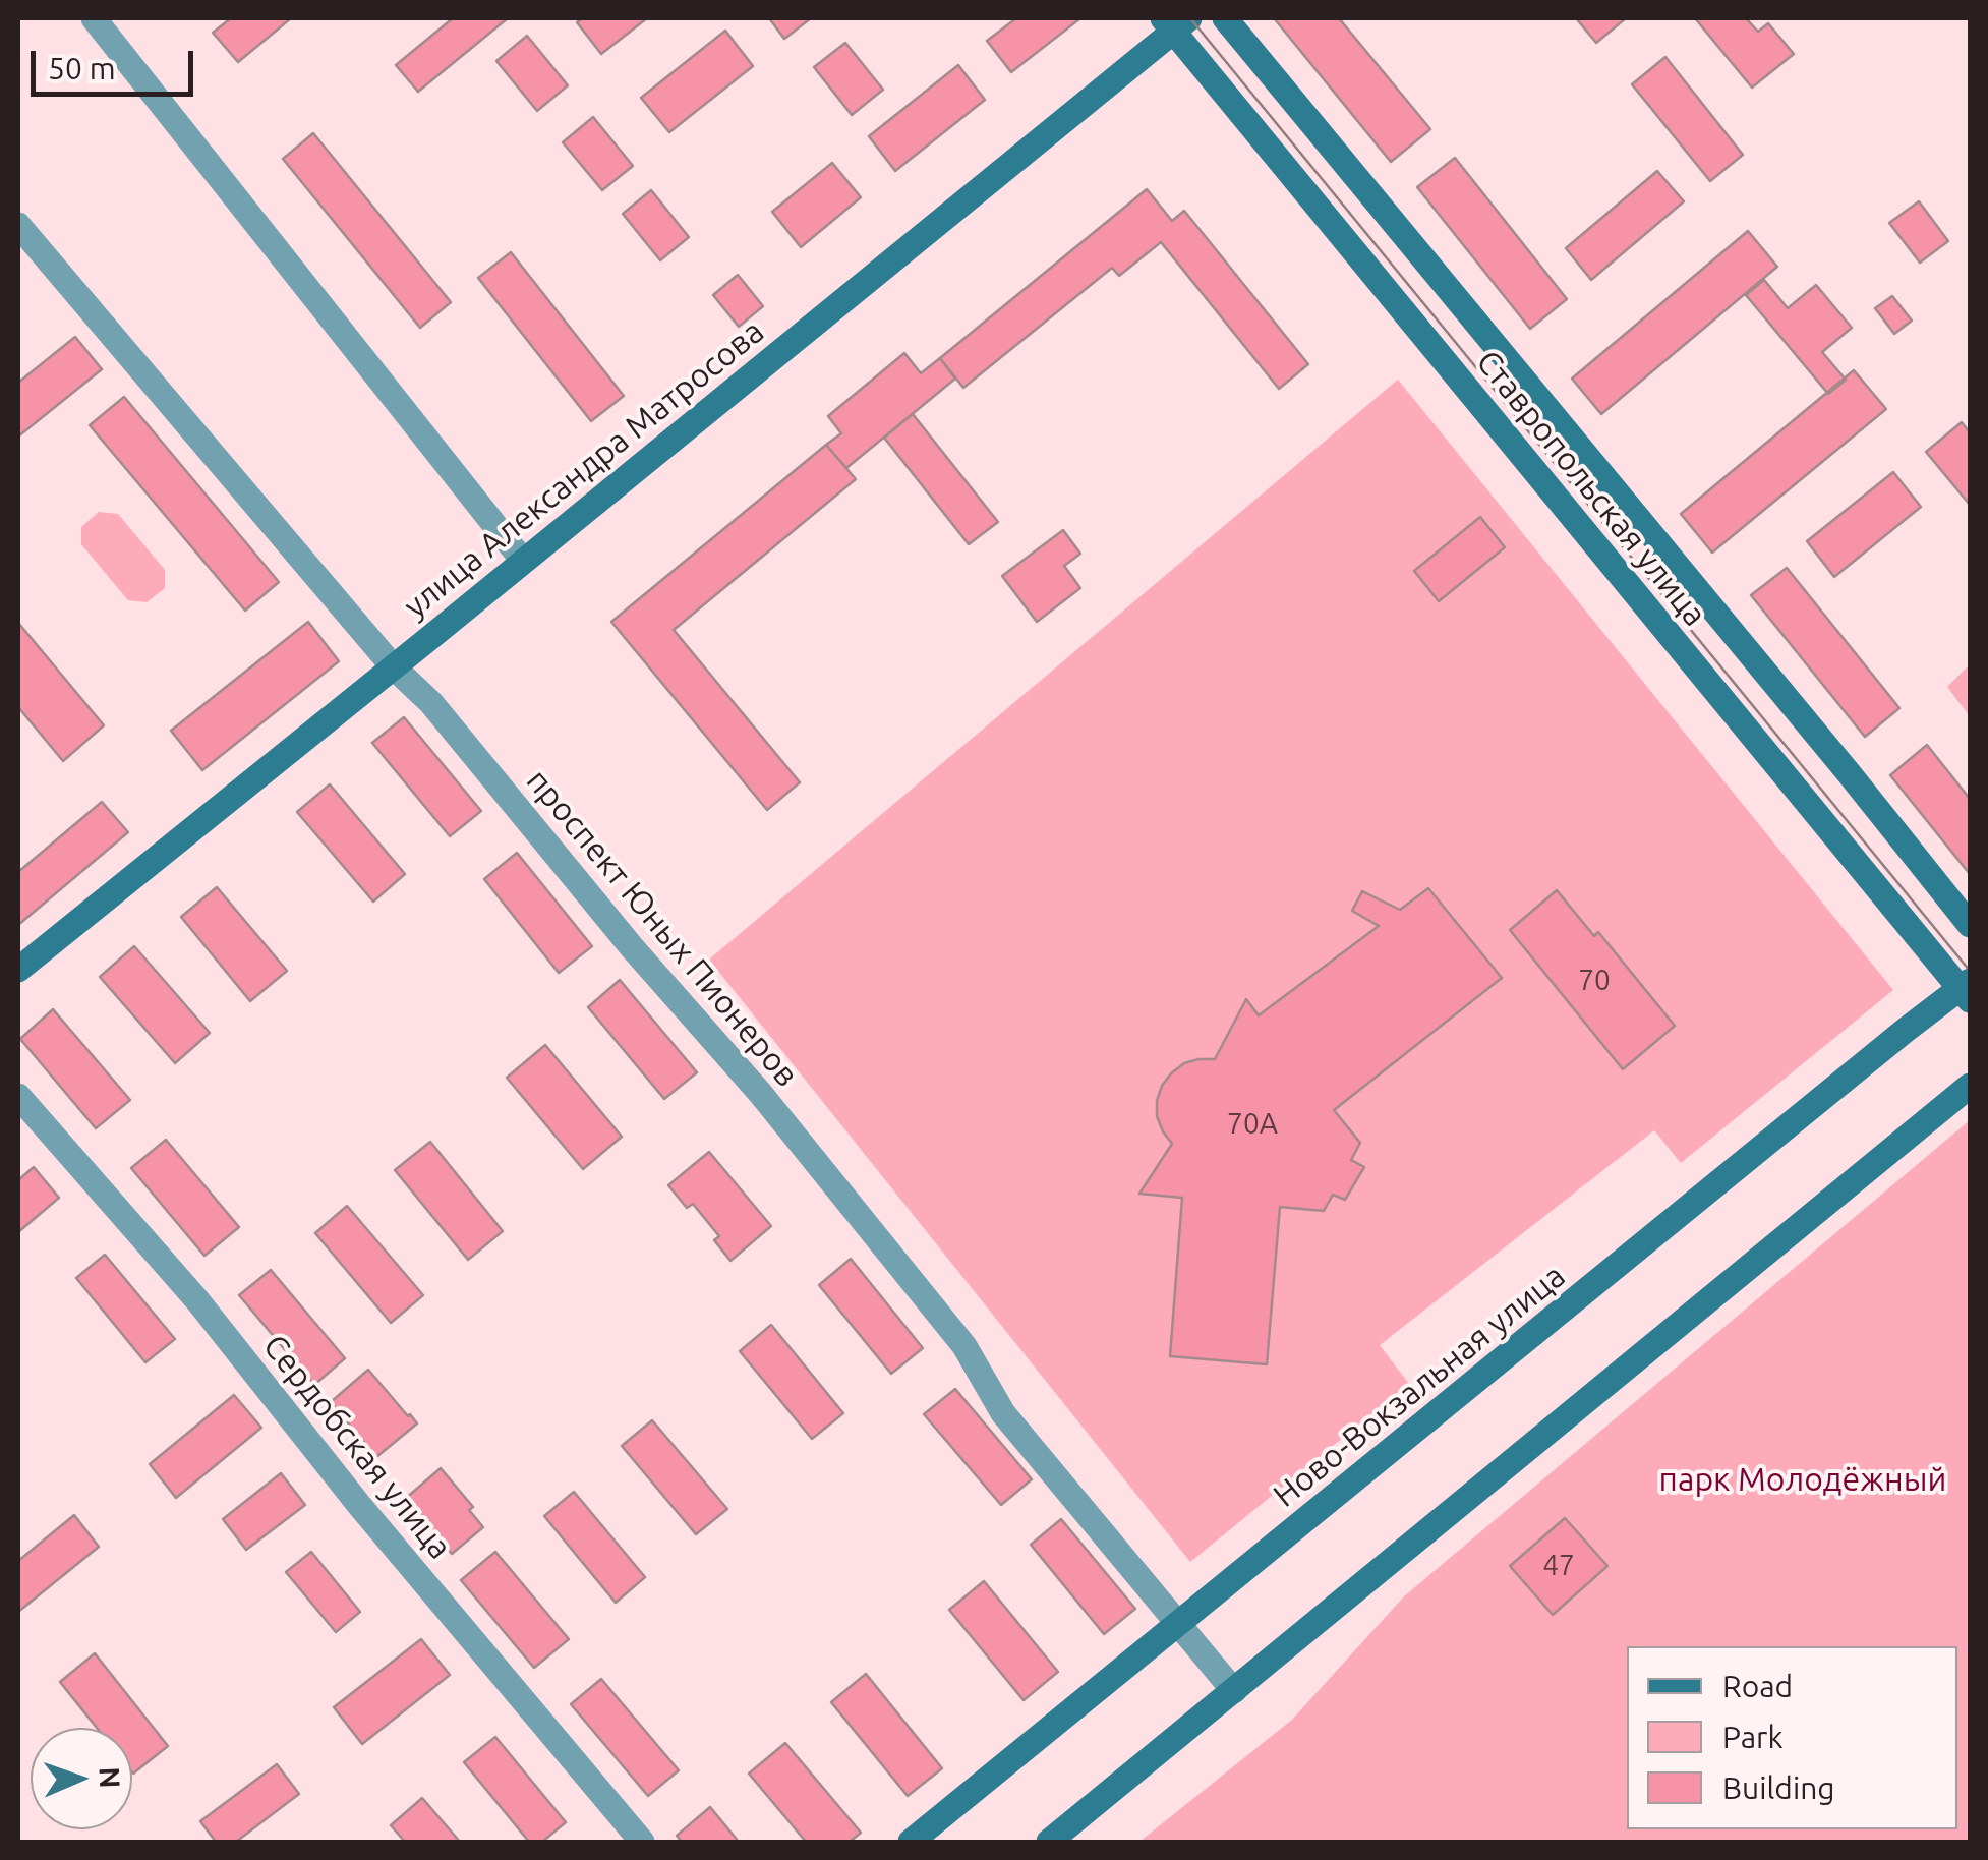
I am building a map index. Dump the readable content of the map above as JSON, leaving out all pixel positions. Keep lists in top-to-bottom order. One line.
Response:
{"streets":{"street":["улица Александра Матросова","Ставропольская улица","проспект Юных Пионеров","Ново-Вокзальная улица","Сердобская улица"]},"crossings":[["улица Александра Матросова","Ставропольская улица"],["улица Александра Матросова","проспект Юных Пионеров"],["Ставропольская улица","Ново-Вокзальная улица"],["проспект Юных Пионеров","Ново-Вокзальная улица"]],"parks":["парк Молодёжный"],"house_numbers":["70","70А","47"],"legend":["Road","Park","Building"],"scale_bar":"50 m","north":"right"}
